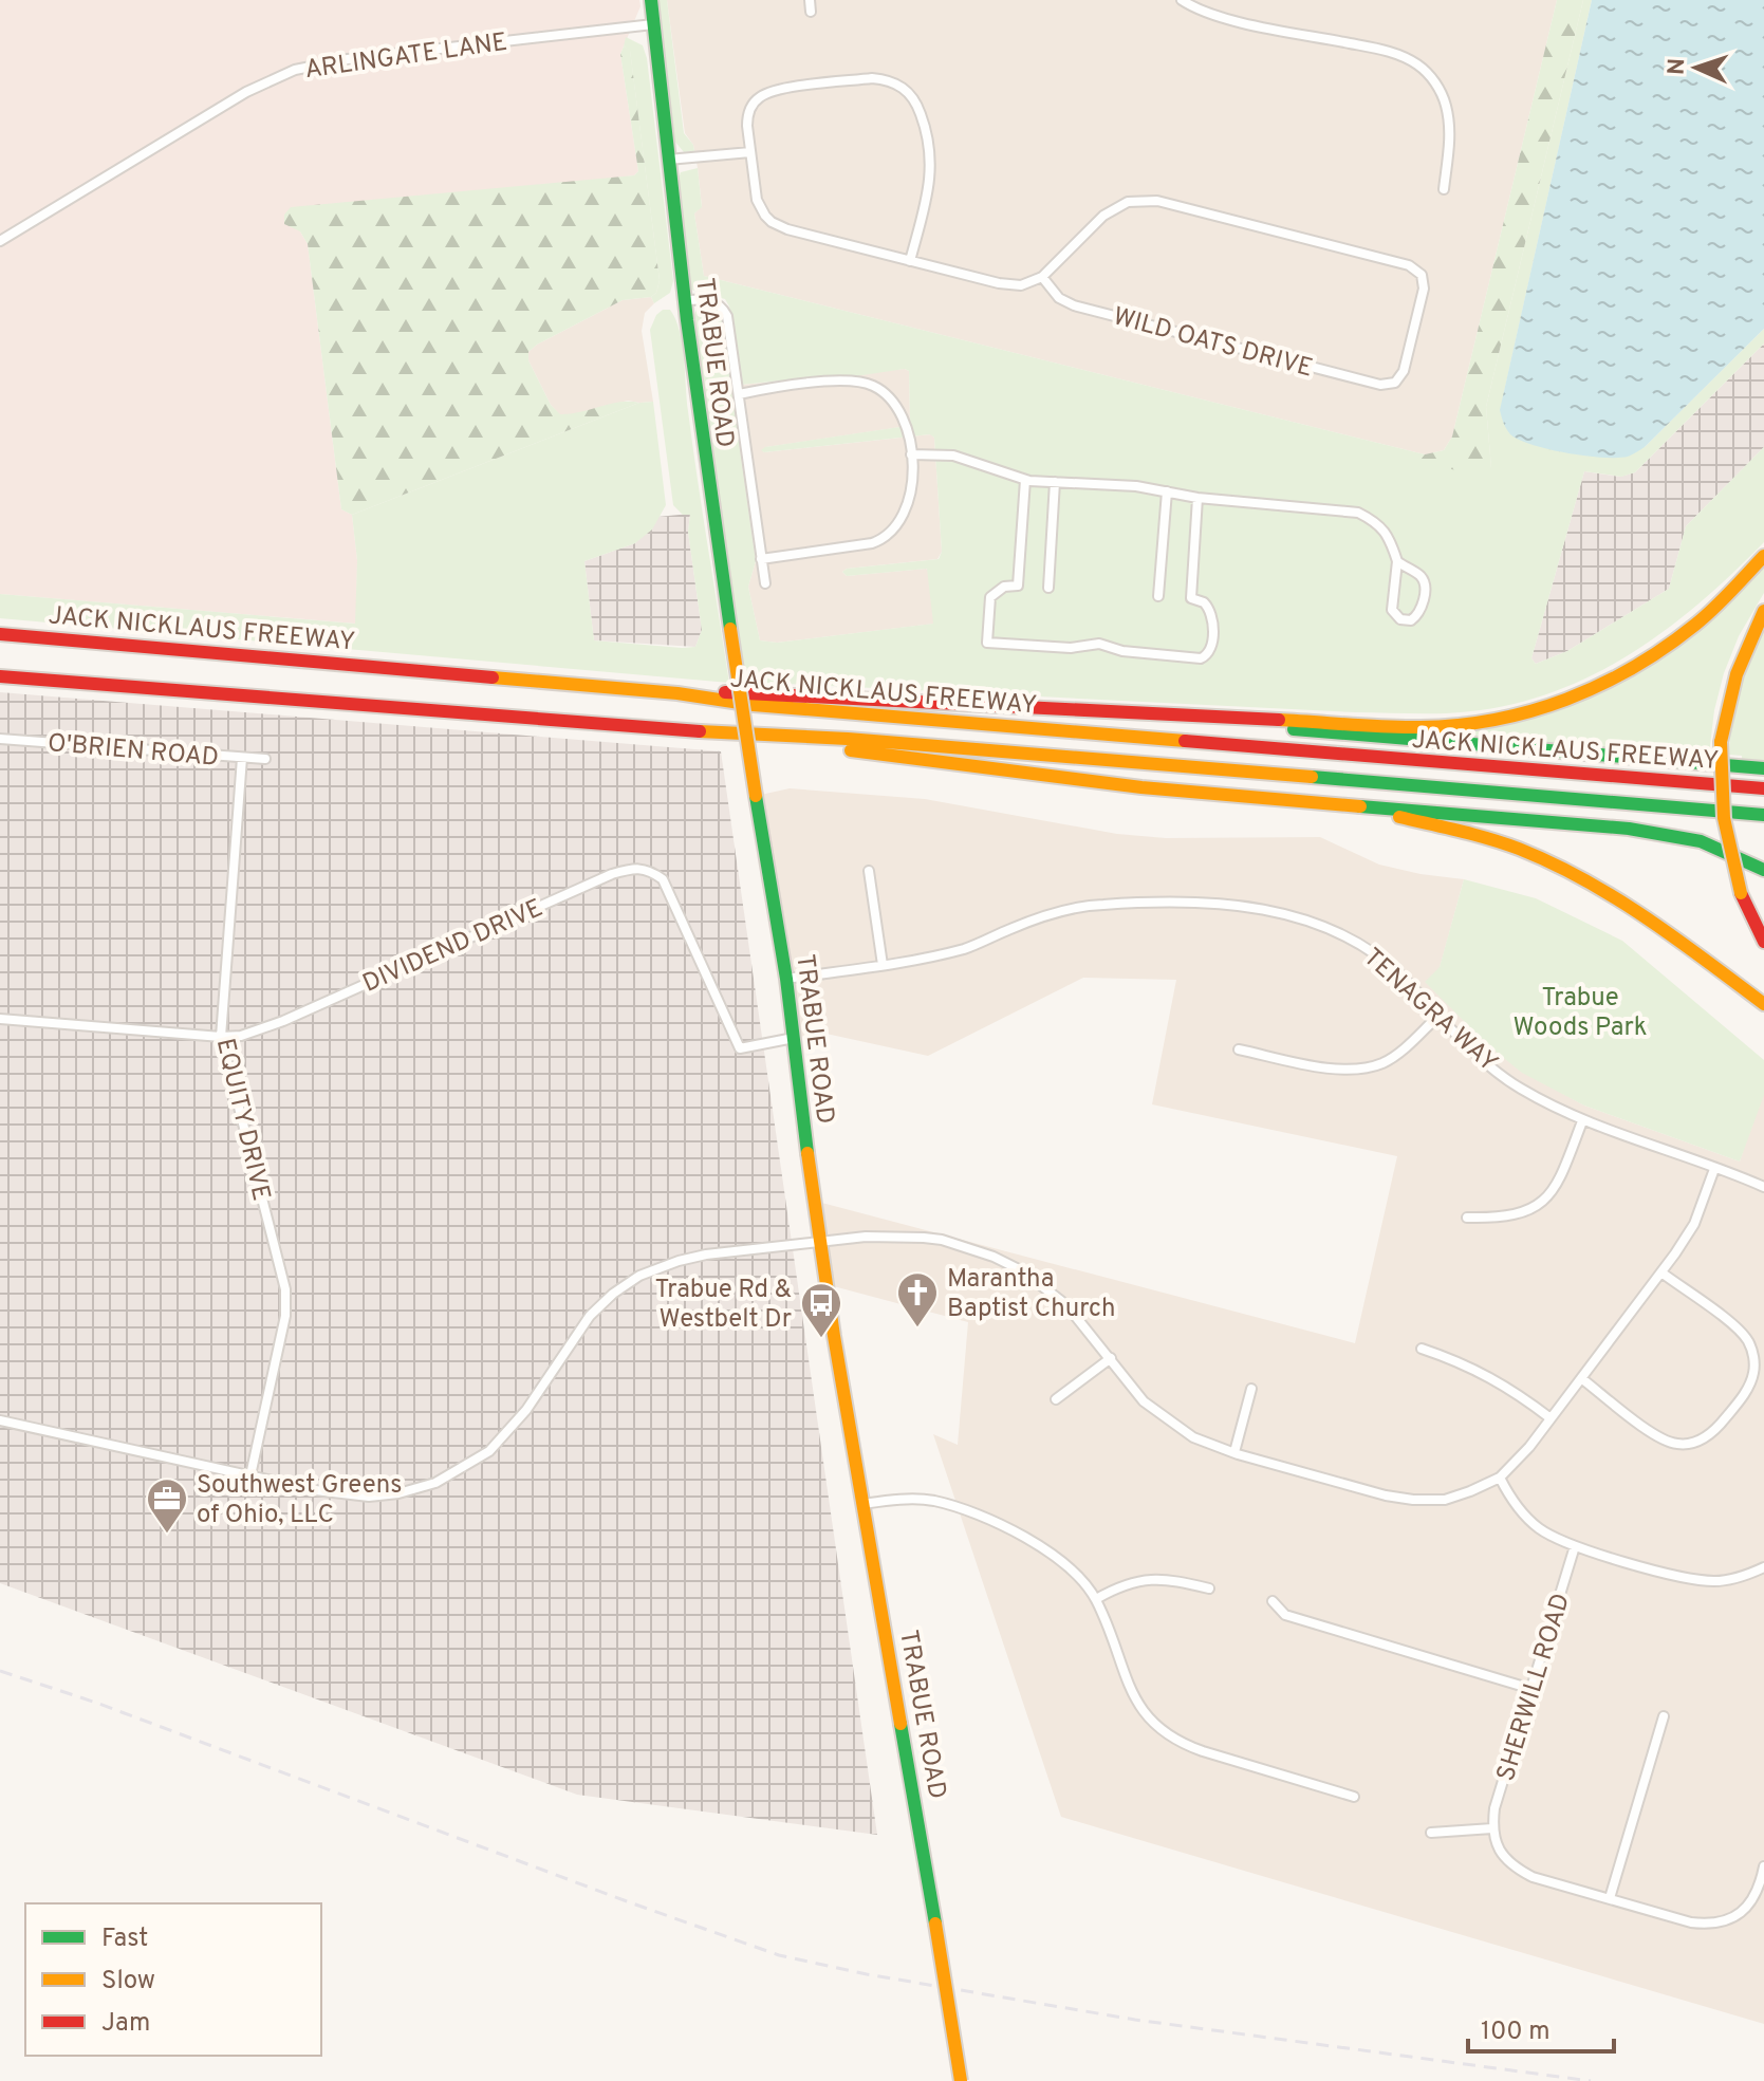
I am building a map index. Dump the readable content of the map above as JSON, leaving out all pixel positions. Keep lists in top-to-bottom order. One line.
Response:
{"streets":{"main road":["TRABUE ROAD","JACK NICKLAUS FREEWAY"],"street":["ARLINGATE LANE","WILD OATS DRIVE","O'BRIEN ROAD","DIVIDEND DRIVE","TENAGRA WAY","EQUITY DRIVE","SHERWILL ROAD"]},"crossings":[["ARLINGATE LANE","TRABUE ROAD"],["TRABUE ROAD","DIVIDEND DRIVE"],["TRABUE ROAD","TENAGRA WAY"],["O'BRIEN ROAD","EQUITY DRIVE"],["DIVIDEND DRIVE","EQUITY DRIVE"]],"parks":["Trabue Woods Park"],"places":{"church":["Marantha Baptist Church"],"bus stop":["Trabue Rd & Westbelt Dr"],"office":["Southwest Greens of Ohio, LLC"]},"legend":["Fast","Slow","Jam"],"scale_bar":"100 m","north":"left"}
